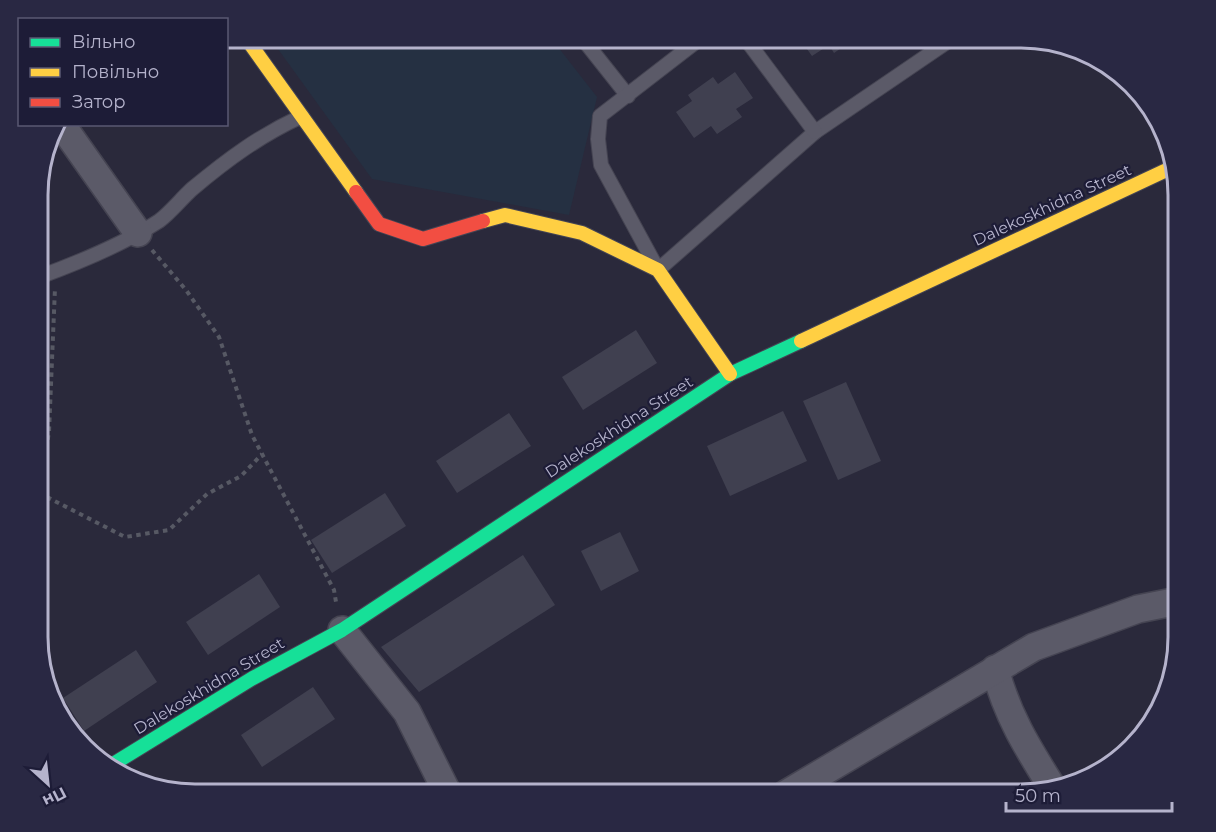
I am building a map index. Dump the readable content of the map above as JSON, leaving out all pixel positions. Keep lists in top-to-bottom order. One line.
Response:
{"streets":{"street":["Dalekoskhidna Street"]},"legend":["Вільно","Повільно","Затор"],"scale_bar":"50 m","north":"bottom right"}
